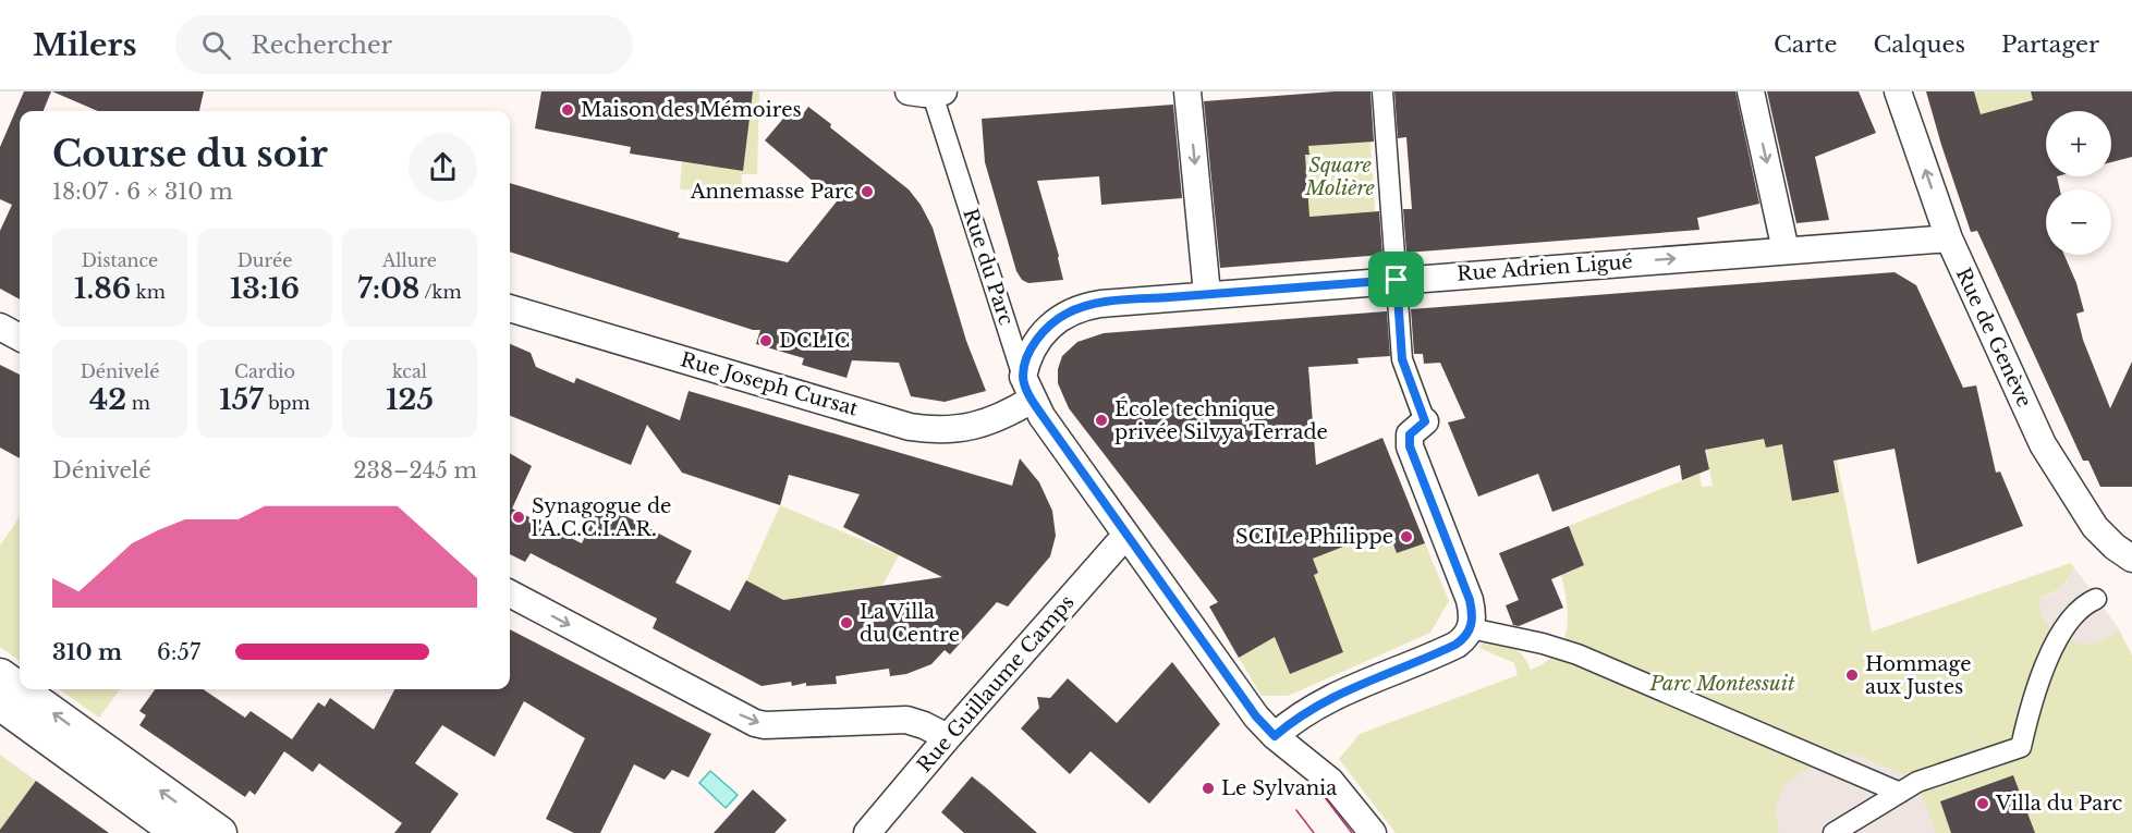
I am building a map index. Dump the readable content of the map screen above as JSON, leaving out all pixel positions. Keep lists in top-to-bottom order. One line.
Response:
{"streets":{"street":["Rue du Parc","Rue Adrien Ligué","Rue de Genève","Rue Joseph Cursat","Rue Guillaume Camps"]},"crossings":[["Rue du Parc","Rue Adrien Ligué"],["Rue du Parc","Rue Joseph Cursat"],["Rue du Parc","Rue Guillaume Camps"],["Rue Adrien Ligué","Rue de Genève"],["Rue Adrien Ligué","Rue Joseph Cursat"]],"one_way":["Rue Adrien Ligué"],"parks":["Square Molière","Parc Montessuit"],"places":["Maison des Mémoires","Annemasse Parc","DCLIC","École technique privée Silvya Terrade","Synagogue de l'A.C.C.I.A.R.","SCI Le Philippe","La Villa du Centre","Hommage aux Justes","Le Sylvania","Villa du Parc"],"page":{"header":"Milers","search":"Rechercher","nav":["Carte","Calques","Partager"],"map_buttons":["+","−"],"heading":["Course du soir","18:07 · 6 × 310 m"],"stats":[["Distance","1.86 km"],["Durée","13:16"],["Allure","7:08 /km"],["Dénivelé","42 m"],["Cardio","157 bpm"],["kcal","125"]],"chart":["Dénivelé","238–245 m"],"list":[{"name":"310 m","note":"6:57"}]}}
